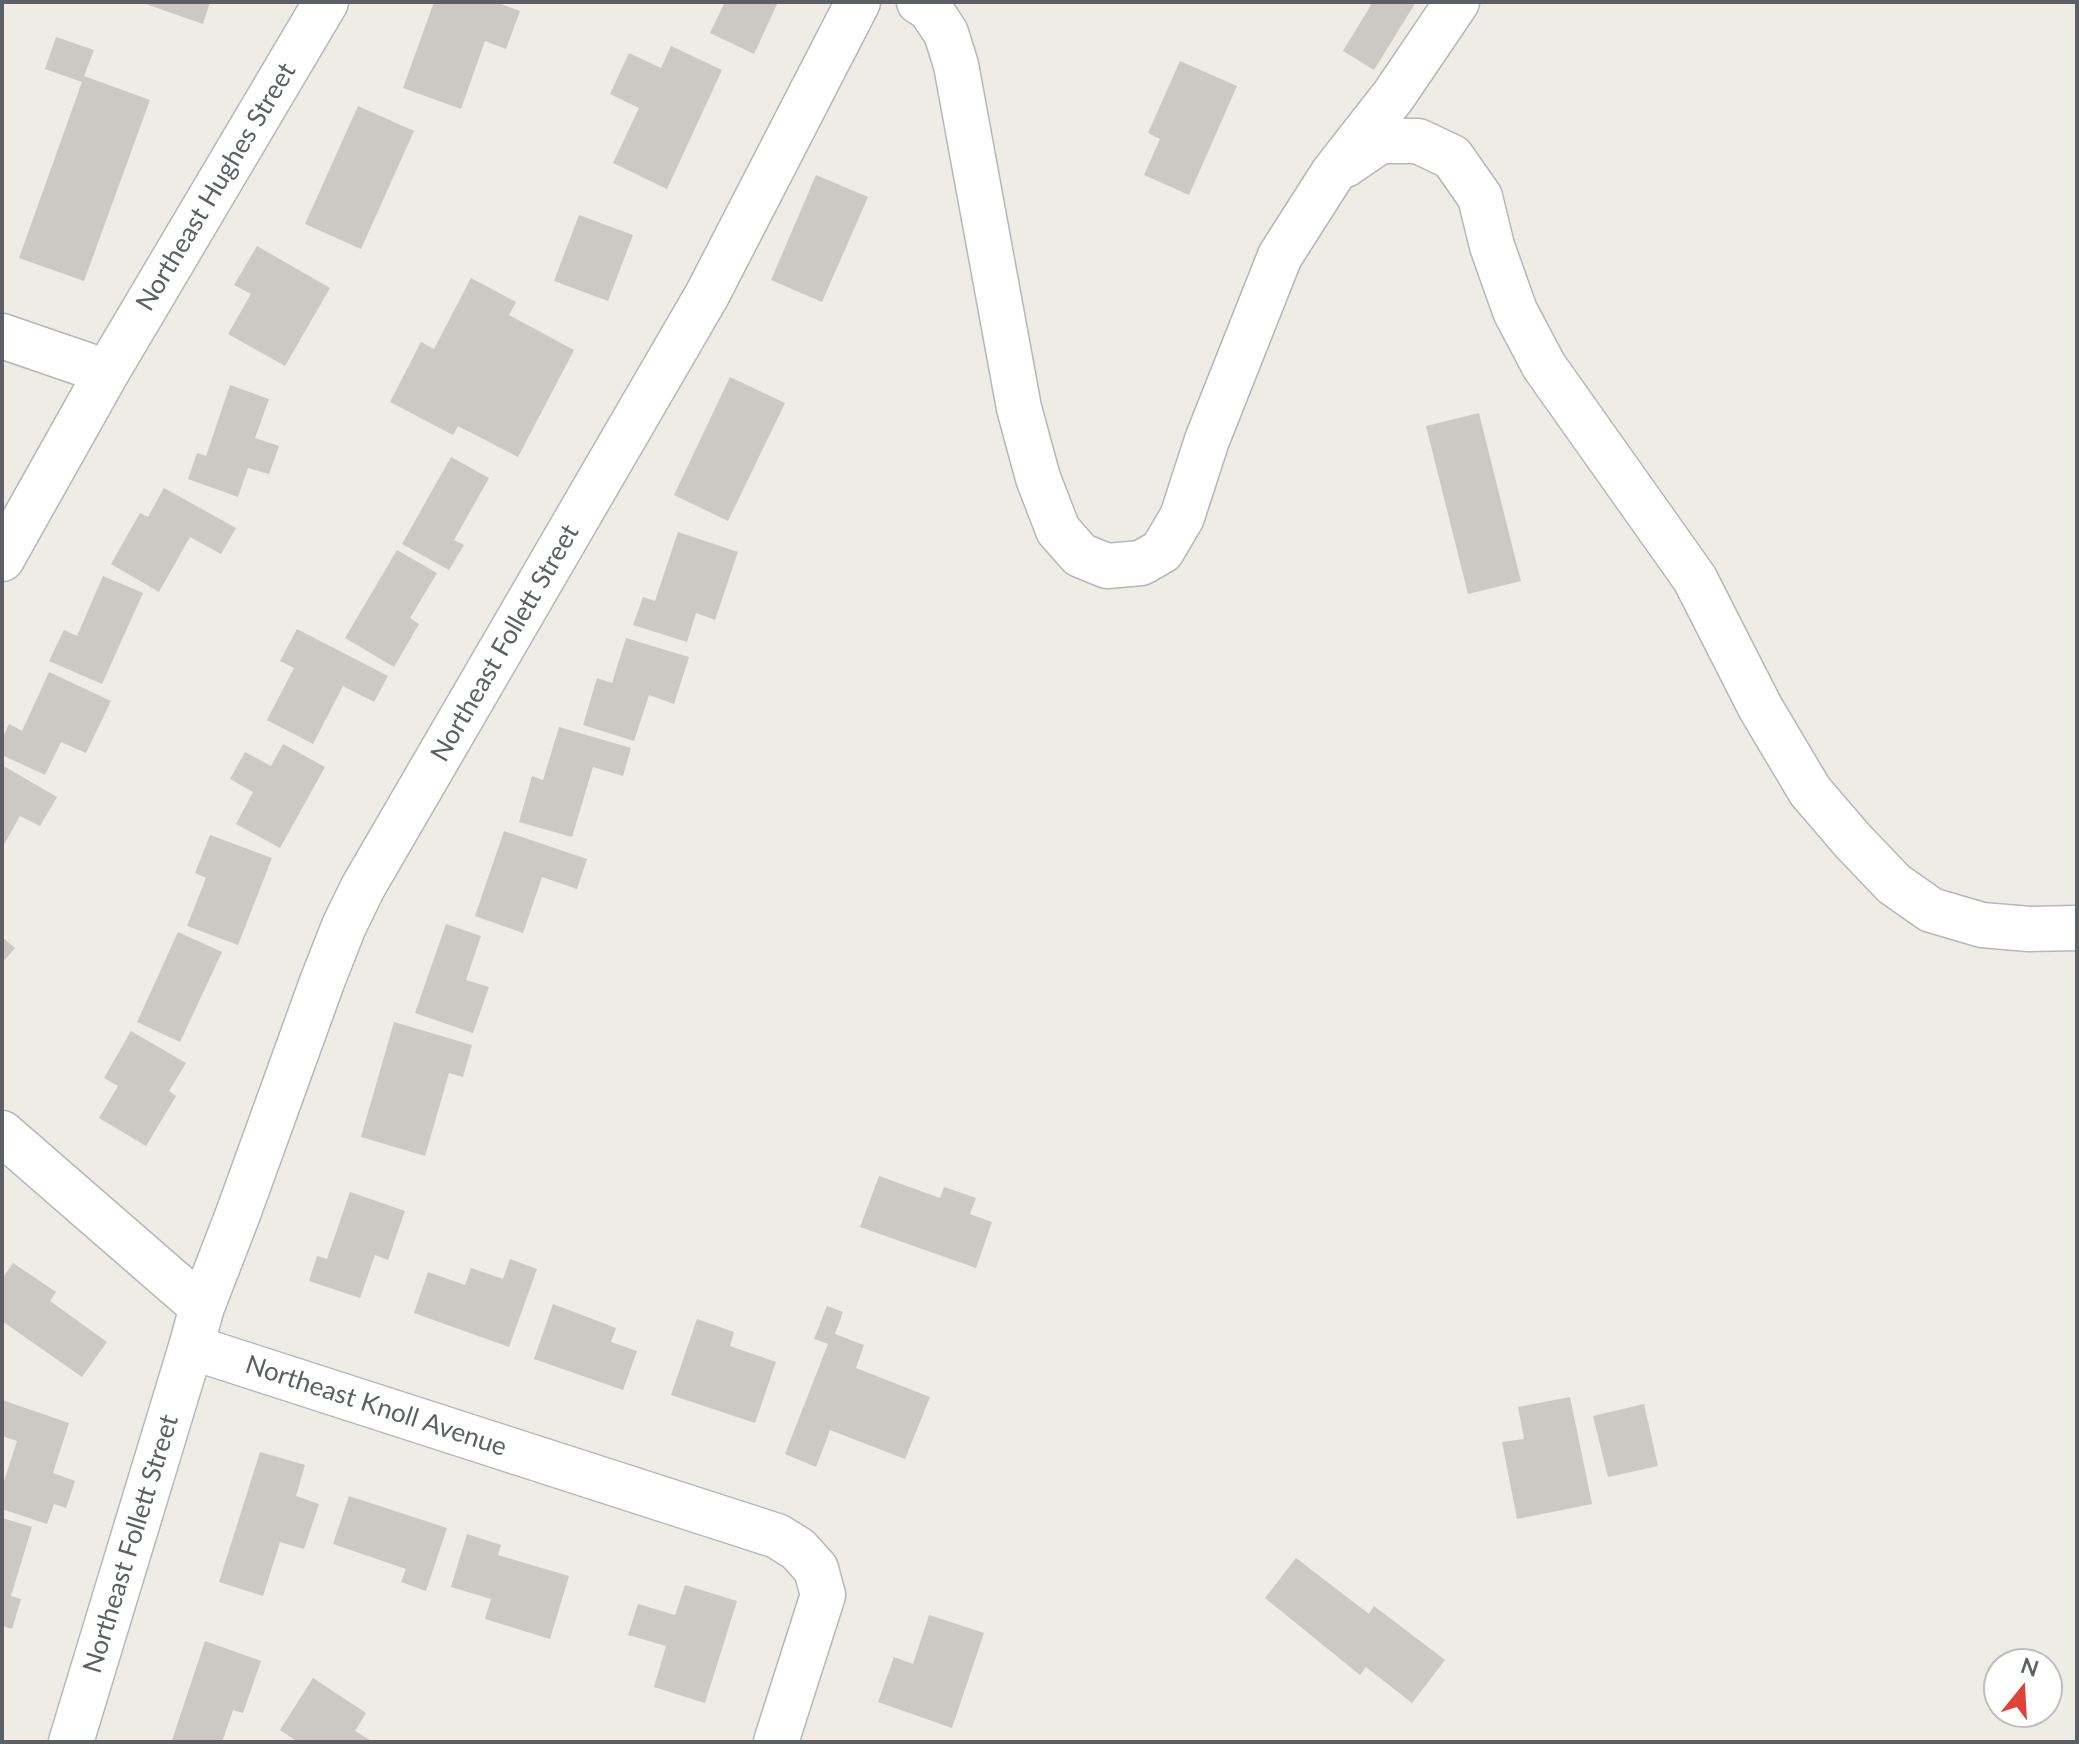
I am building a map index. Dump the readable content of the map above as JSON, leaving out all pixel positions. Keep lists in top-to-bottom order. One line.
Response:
{"streets":{"street":["Northeast Hughes Street","Northeast Follett Street","Northeast Knoll Avenue"]},"crossings":[["Northeast Follett Street","Northeast Knoll Avenue"]],"north":"top"}
